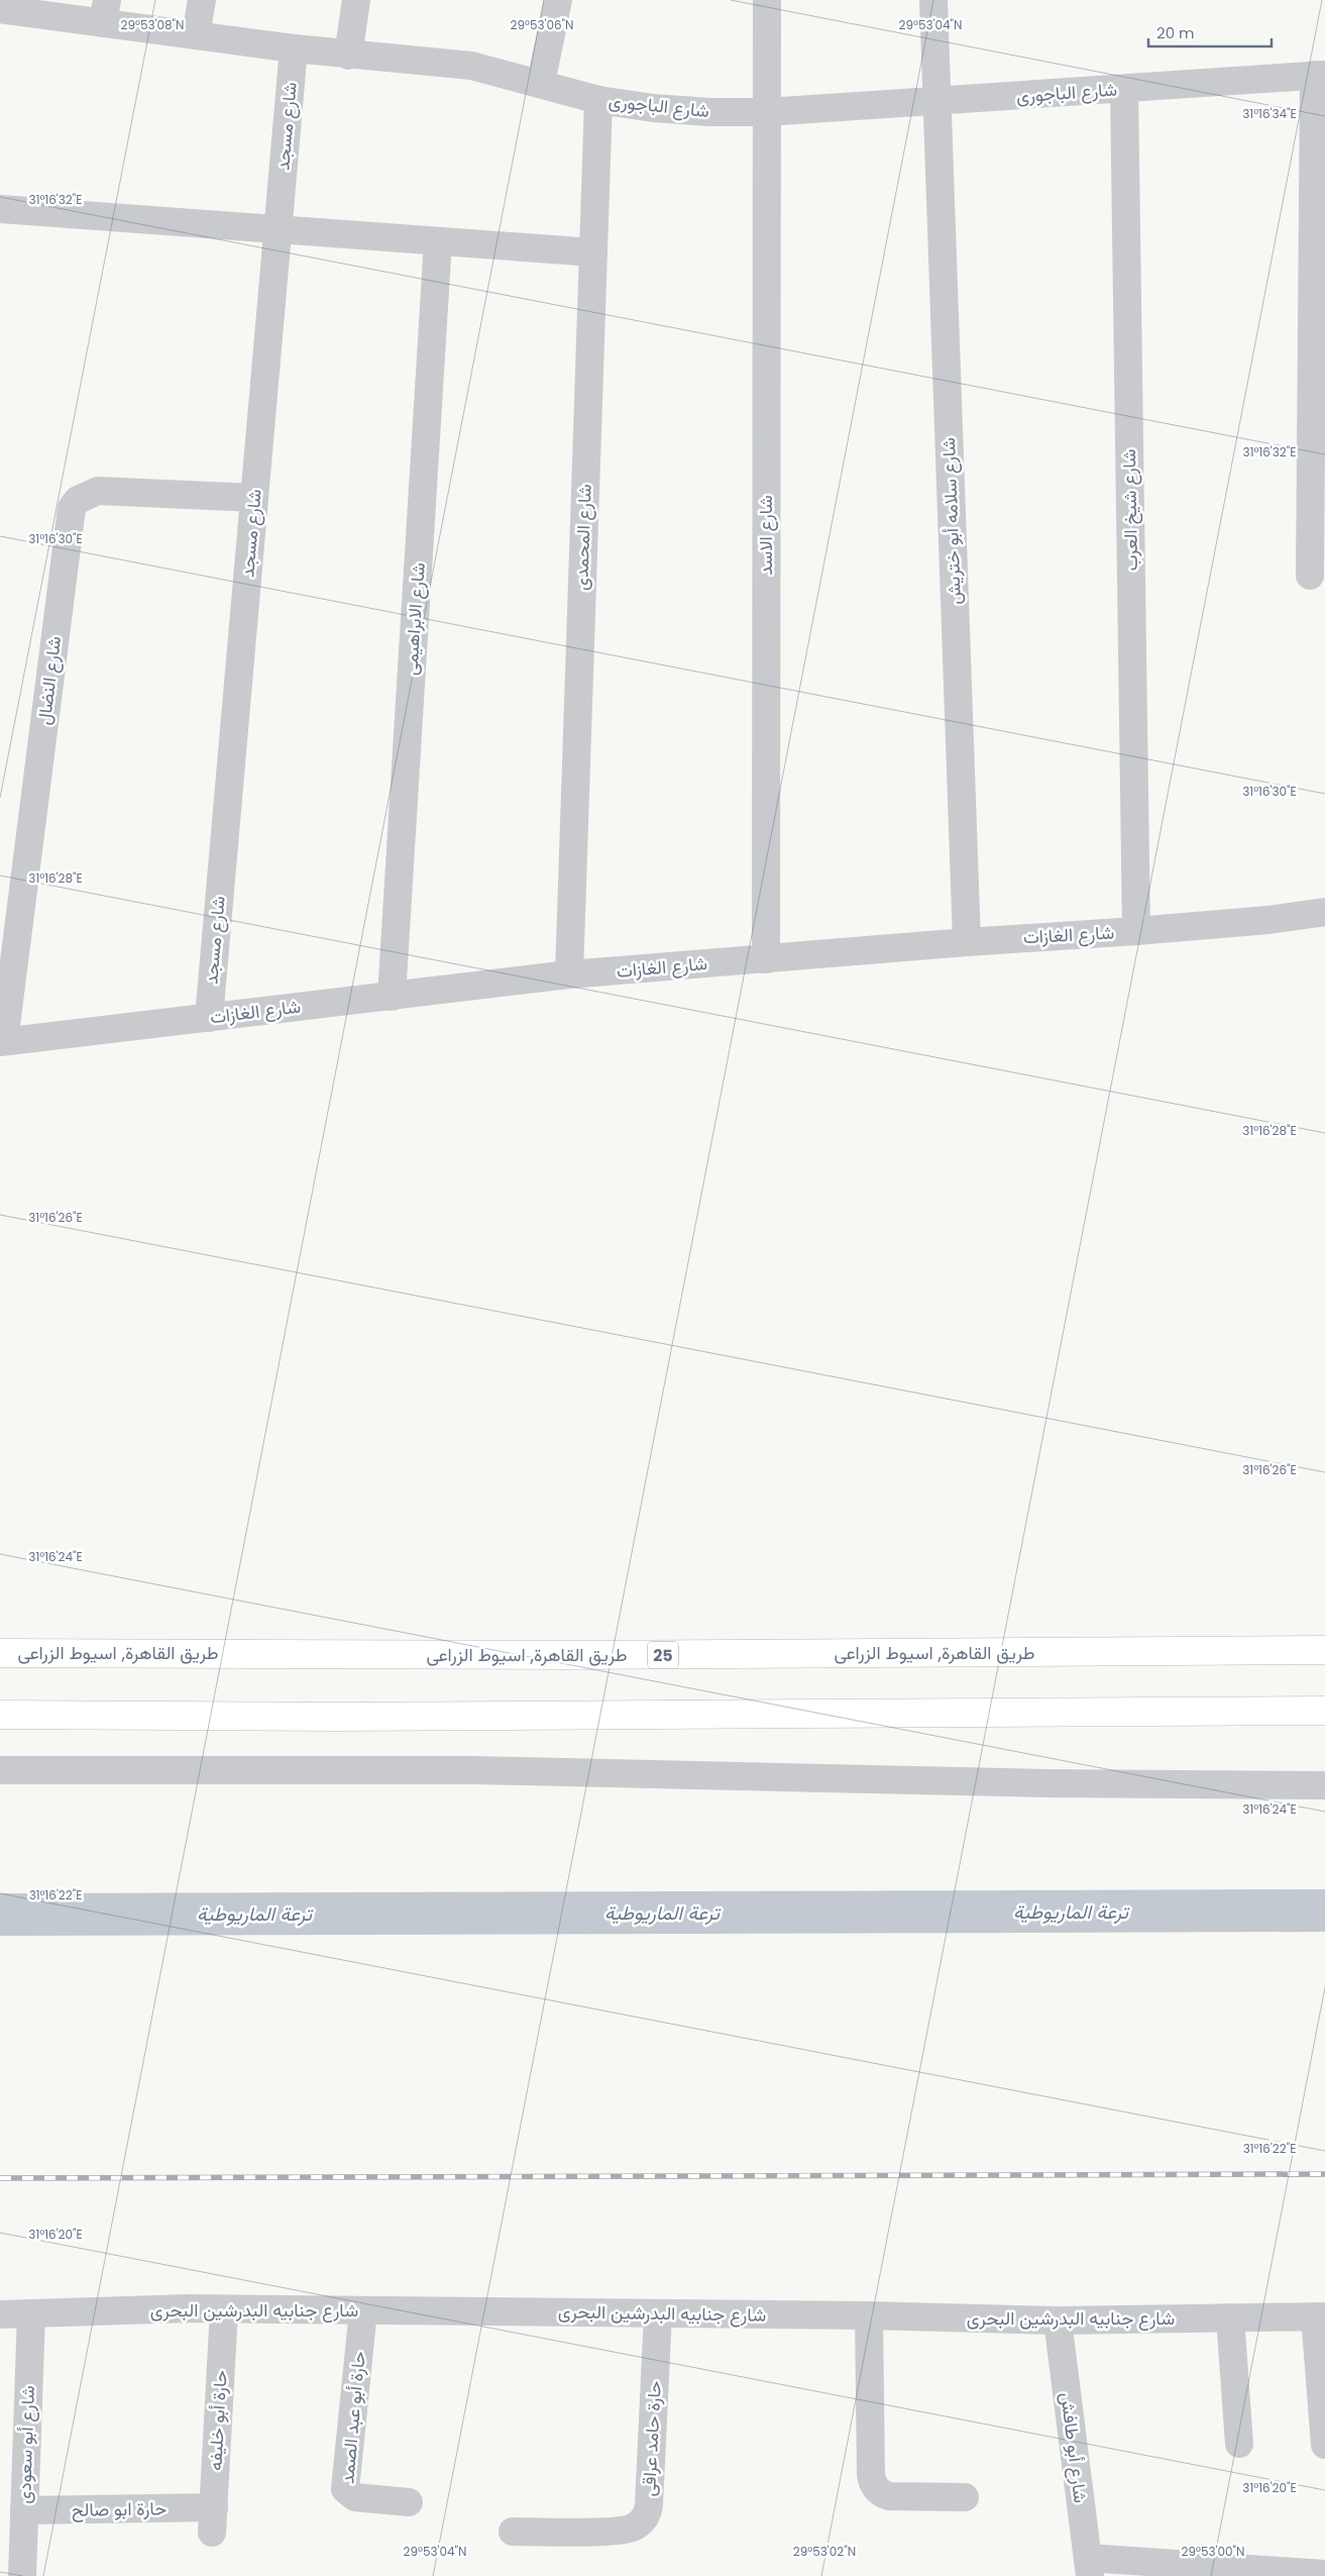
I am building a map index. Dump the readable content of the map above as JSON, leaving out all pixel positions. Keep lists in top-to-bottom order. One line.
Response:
{"streets":{"highway":["طريق القاهرة, اسيوط الزراعى","25"],"street":["شارع الباجورى","شارع مسجد","شارع شيخ العرب","شارع سلامه أبو ختريش","شارع الاسد","شارع المحمدى","شارع الابراهيمى","شارع النضال","شارع الغازات","شارع جنابيه البدرشين البحرى","حارة أبو عبد الصمد","حارة أبو خليفه","حارة حامد عراقى","شارع أبو سعودى","شارع أبو طافش","حارة ابو صالح"]},"crossings":[["شارع الباجورى","شارع مسجد"],["شارع الباجورى","شارع شيخ العرب"],["شارع الباجورى","شارع سلامه أبو ختريش"],["شارع الباجورى","شارع الاسد"],["شارع الباجورى","شارع المحمدى"],["شارع مسجد","شارع النضال"],["شارع مسجد","شارع الغازات"],["شارع شيخ العرب","شارع الغازات"],["شارع سلامه أبو ختريش","شارع الغازات"],["شارع الاسد","شارع الغازات"],["شارع المحمدى","شارع الغازات"],["شارع الابراهيمى","شارع الغازات"],["شارع النضال","شارع الغازات"],["شارع جنابيه البدرشين البحرى","حارة أبو عبد الصمد"],["شارع جنابيه البدرشين البحرى","حارة أبو خليفه"],["شارع جنابيه البدرشين البحرى","حارة حامد عراقى"],["شارع جنابيه البدرشين البحرى","شارع أبو سعودى"],["شارع جنابيه البدرشين البحرى","شارع أبو طافش"],["حارة أبو خليفه","حارة ابو صالح"],["شارع أبو سعودى","حارة ابو صالح"]],"water":["ترعة الماريوطية"],"scale_bar":"20 m","coordinates":["29°53'08\"N","29°53'06\"N","29°53'04\"N","31°16'34\"E","31°16'32\"E","31°16'30\"E","31°16'28\"E","31°16'26\"E","31°16'24\"E","31°16'22\"E","31°16'20\"E","29°53'02\"N","29°53'00\"N"]}
